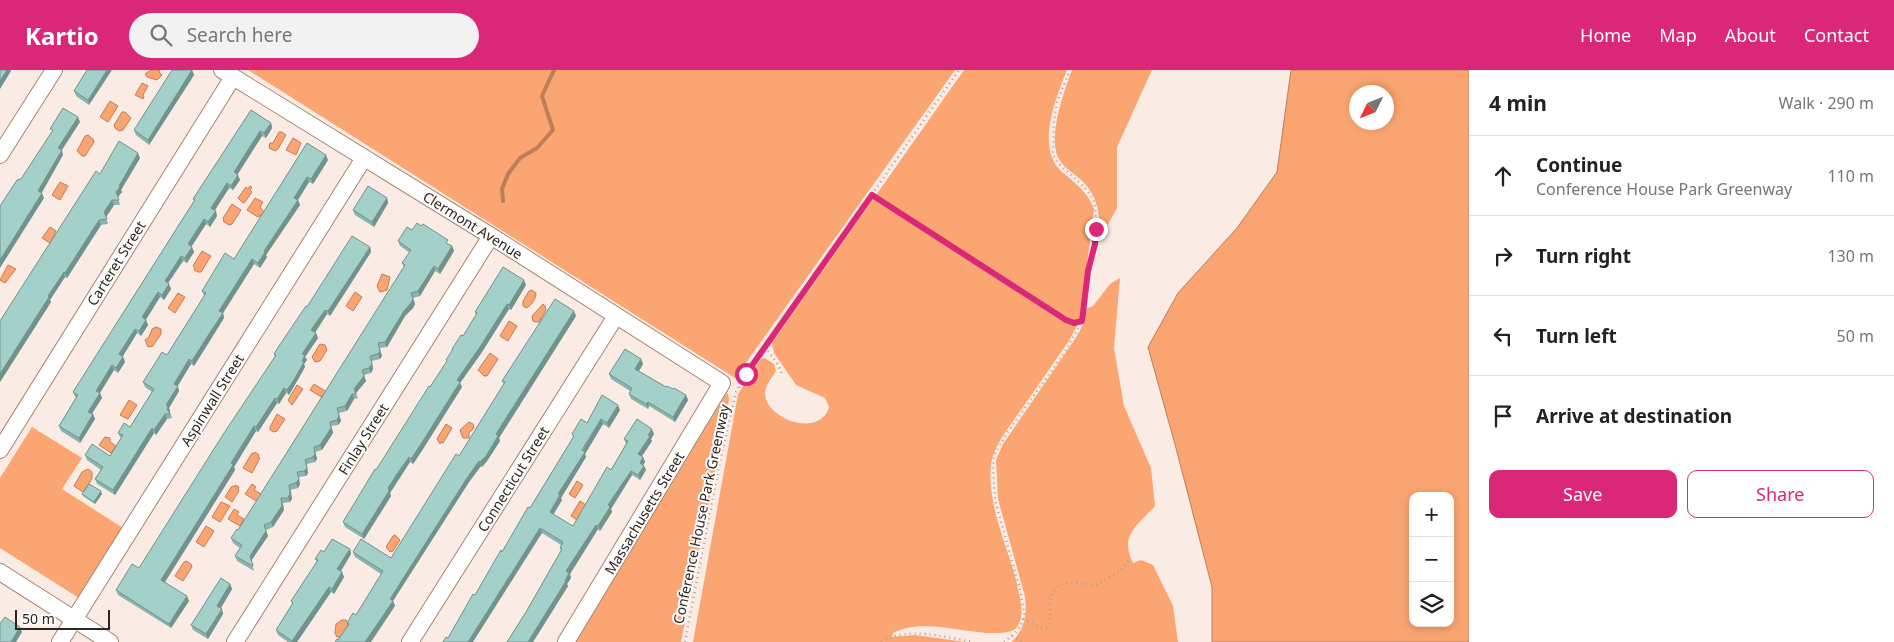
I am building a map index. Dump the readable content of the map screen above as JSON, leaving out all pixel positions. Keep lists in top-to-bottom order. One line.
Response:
{"streets":{"street":["Clermont Avenue","Carteret Street","Aspinwall Street","Finlay Street","Connecticut Street","Massachusetts Street"],"path":["Conference House Park Greenway"]},"crossings":[["Clermont Avenue","Carteret Street"],["Clermont Avenue","Aspinwall Street"],["Clermont Avenue","Finlay Street"],["Clermont Avenue","Connecticut Street"],["Clermont Avenue","Massachusetts Street"]],"scale_bar":"50 m","north":"bottom left","page":{"header":"Kartio","search":"Search here","nav":["Home","Map","About","Contact"],"heading":["4 min","Walk · 290 m"],"list":[["Continue","Conference House Park Greenway","110 m"],["Turn right","130 m"],["Turn left","50 m"],"Arrive at destination"],"buttons":["Save","Share"],"map_buttons":["+","−"],"scale":"50 m"}}
